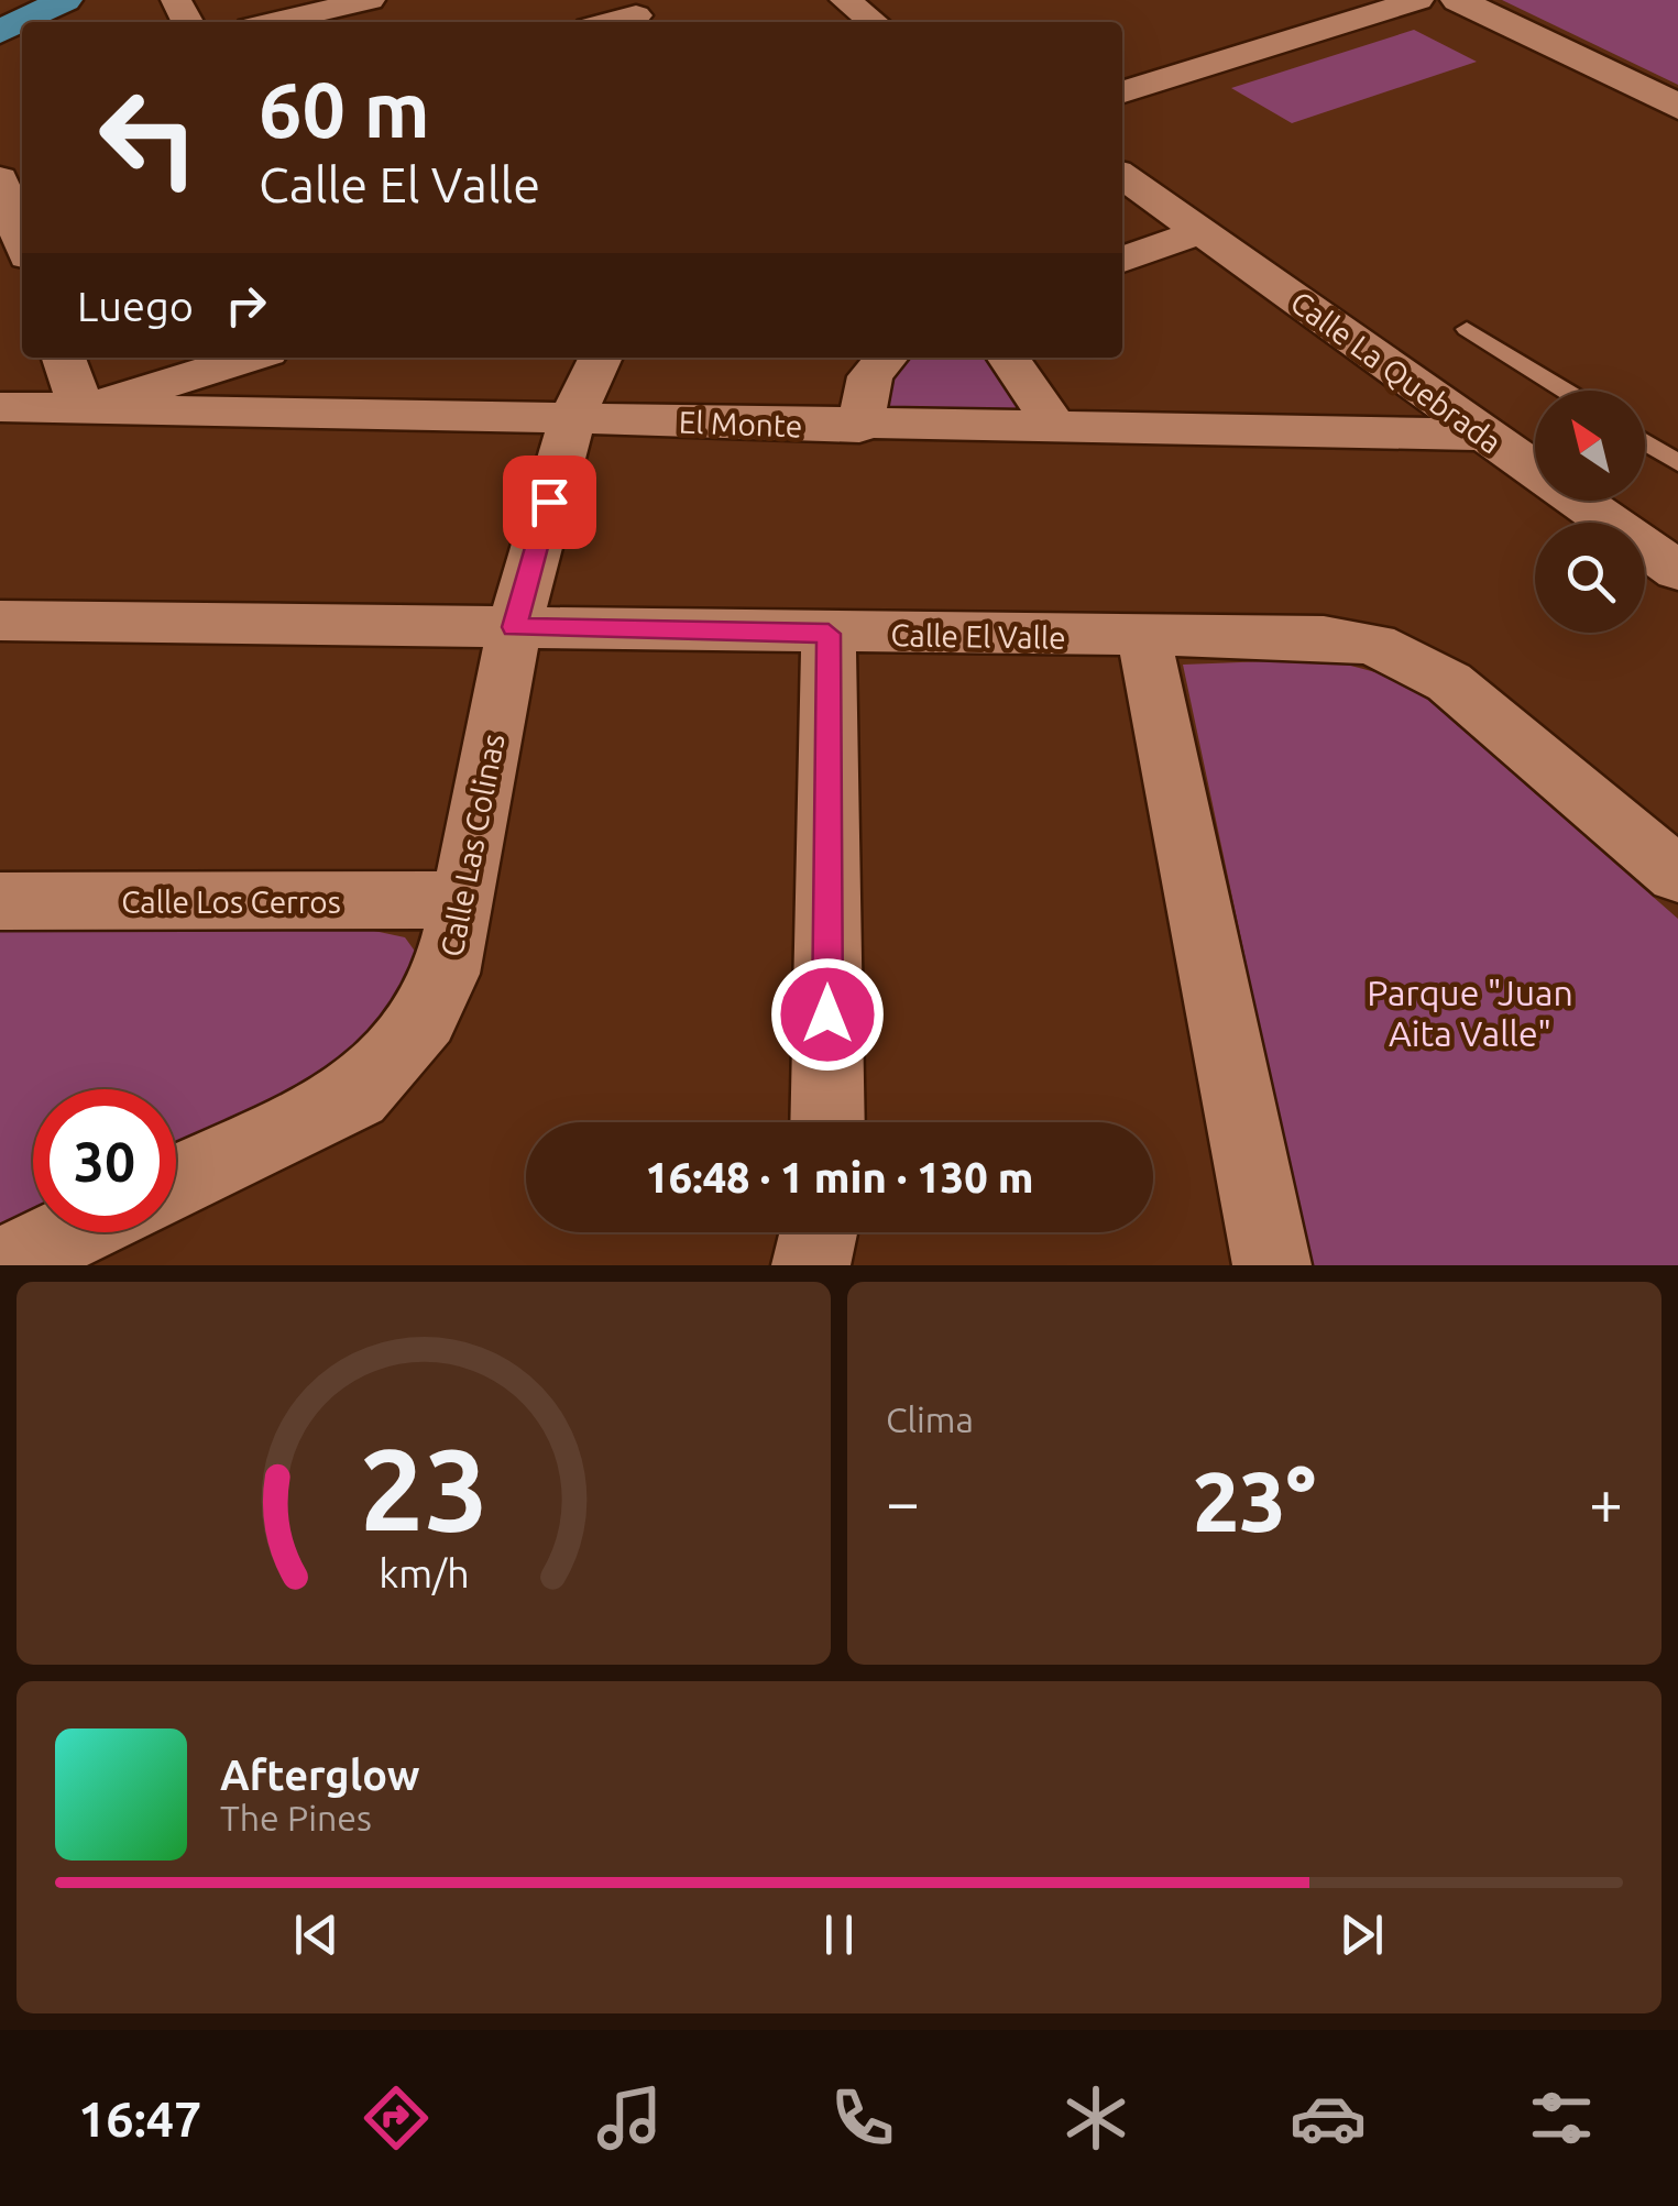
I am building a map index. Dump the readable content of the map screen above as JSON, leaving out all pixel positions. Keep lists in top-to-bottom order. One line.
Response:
{"streets":{"street":["Calle La Quebrada","El Monte","Calle El Valle","Calle Las Colinas","Calle Los Cerros"]},"crossings":[["Calle La Quebrada","El Monte"],["El Monte","Calle Las Colinas"],["Calle El Valle","Calle Las Colinas"],["Calle Las Colinas","Calle Los Cerros"]],"parks":["Parque \"Juan Aita Valle\""],"north":"top left","page":{"turn":["60 m","Calle El Valle"],"then":"Luego","limit":"30","trip":"16:48 · 1 min · 130 m","tile":"Clima","heat":["−","23°","+"],"song":["Afterglow","The Pines"],"tabs":"16:47","gauge":["23","km/h"]}}
